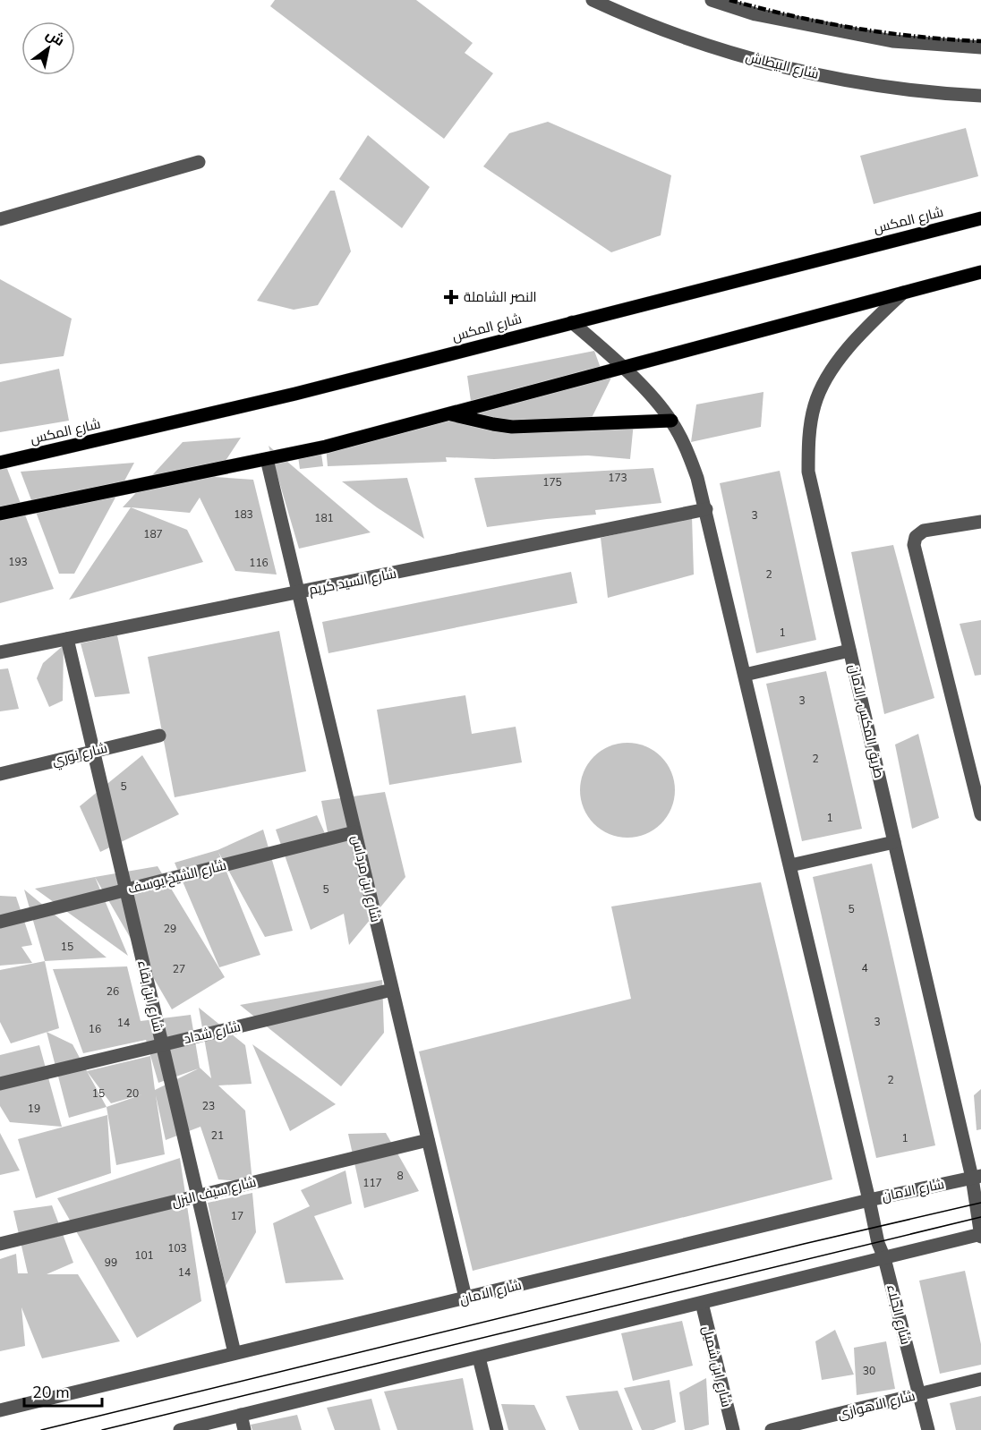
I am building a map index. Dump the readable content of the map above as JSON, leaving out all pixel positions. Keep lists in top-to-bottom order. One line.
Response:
{"streets":{"main road":["شارع المكس"],"street":["شارع البيطاش","شارع السيد كريم","طريق المكس, الامان","شارع نوري","شارع الشيخ يوسف","شارع ابن مرداس","شارع ابن بقاء","شارع شداد","شارع الامان","شارع سيف اليزل","شارع الجلاء","شارع ابن شميل","شارع الاهوازى"]},"crossings":[["شارع السيد كريم","شارع ابن مرداس"],["شارع السيد كريم","شارع ابن بقاء"],["طريق المكس, الامان","شارع الامان"],["شارع نوري","شارع ابن بقاء"],["شارع الشيخ يوسف","شارع ابن مرداس"],["شارع الشيخ يوسف","شارع ابن بقاء"],["شارع ابن مرداس","شارع شداد"],["شارع ابن مرداس","شارع الامان"],["شارع ابن مرداس","شارع سيف اليزل"],["شارع ابن بقاء","شارع شداد"],["شارع ابن بقاء","شارع الامان"],["شارع ابن بقاء","شارع سيف اليزل"],["شارع الامان","شارع الجلاء"],["شارع الجلاء","شارع الاهوازى"]],"places":{"health":["النصر الشاملة"]},"house_numbers":["173","175","183","3","181","187","193","116","2","1","3","2","5","1","5","5","29","15","4","27","26","3","14","16","2","15","20","23","19","21","1","8","117","17","103","101","99","14","30"],"scale_bar":"20 m","north":"top right"}
